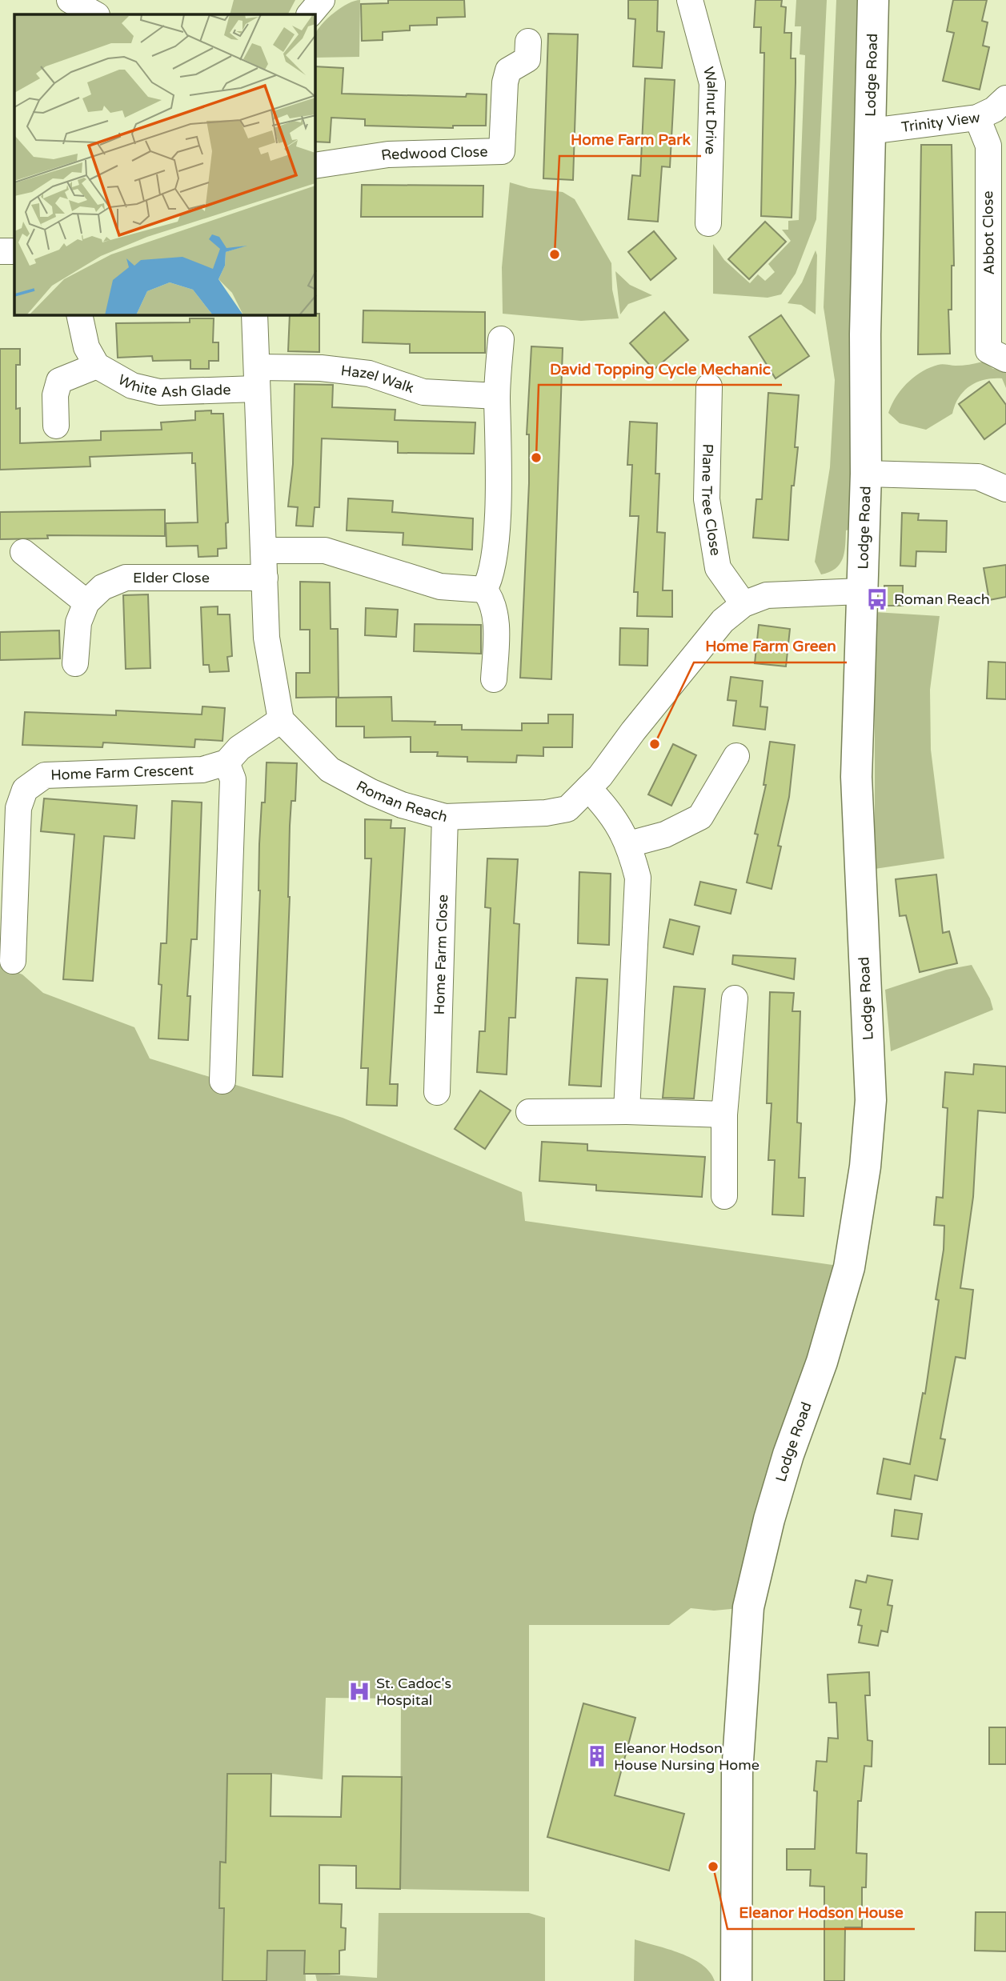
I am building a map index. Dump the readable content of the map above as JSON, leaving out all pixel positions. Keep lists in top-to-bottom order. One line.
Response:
{"streets":{"street":["Lodge Road","Walnut Drive","Trinity View","Redwood Close","Abbot Close","Hazel Walk","White Ash Glade","Plane Tree Close","Elder Close","Home Farm Crescent","Roman Reach","Home Farm Close"]},"crossings":[["Lodge Road","Trinity View"],["Lodge Road","Roman Reach"],["Trinity View","Abbot Close"],["Hazel Walk","White Ash Glade"],["Plane Tree Close","Roman Reach"],["Home Farm Crescent","Roman Reach"],["Roman Reach","Home Farm Close"]],"places":{"other":["Home Farm Park","David Topping Cycle Mechanic","Home Farm Green","Eleanor Hodson House"],"bus stop":["Roman Reach"],"hospital":["St. Cadoc's Hospital"],"building":["Eleanor Hodson House Nursing Home"]}}
